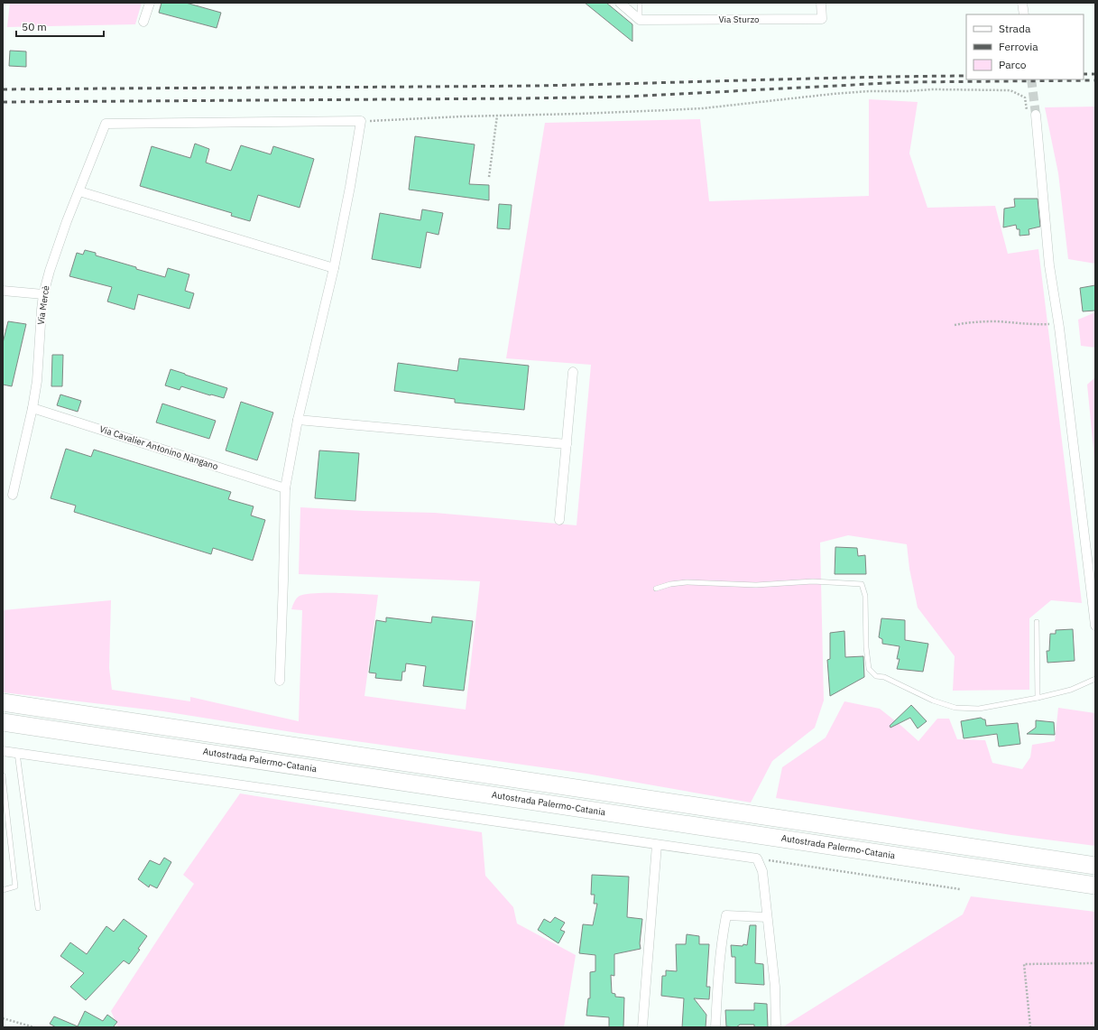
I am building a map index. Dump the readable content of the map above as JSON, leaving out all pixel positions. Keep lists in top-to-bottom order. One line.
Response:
{"streets":{"highway":["Autostrada Palermo-Catania"],"street":["Via Sturzo","Via Mercè","Via Cavalier Antonino Nangano"]},"crossings":[["Via Mercè","Via Cavalier Antonino Nangano"]],"legend":["Strada","Ferrovia","Parco"],"scale_bar":"50 m"}
